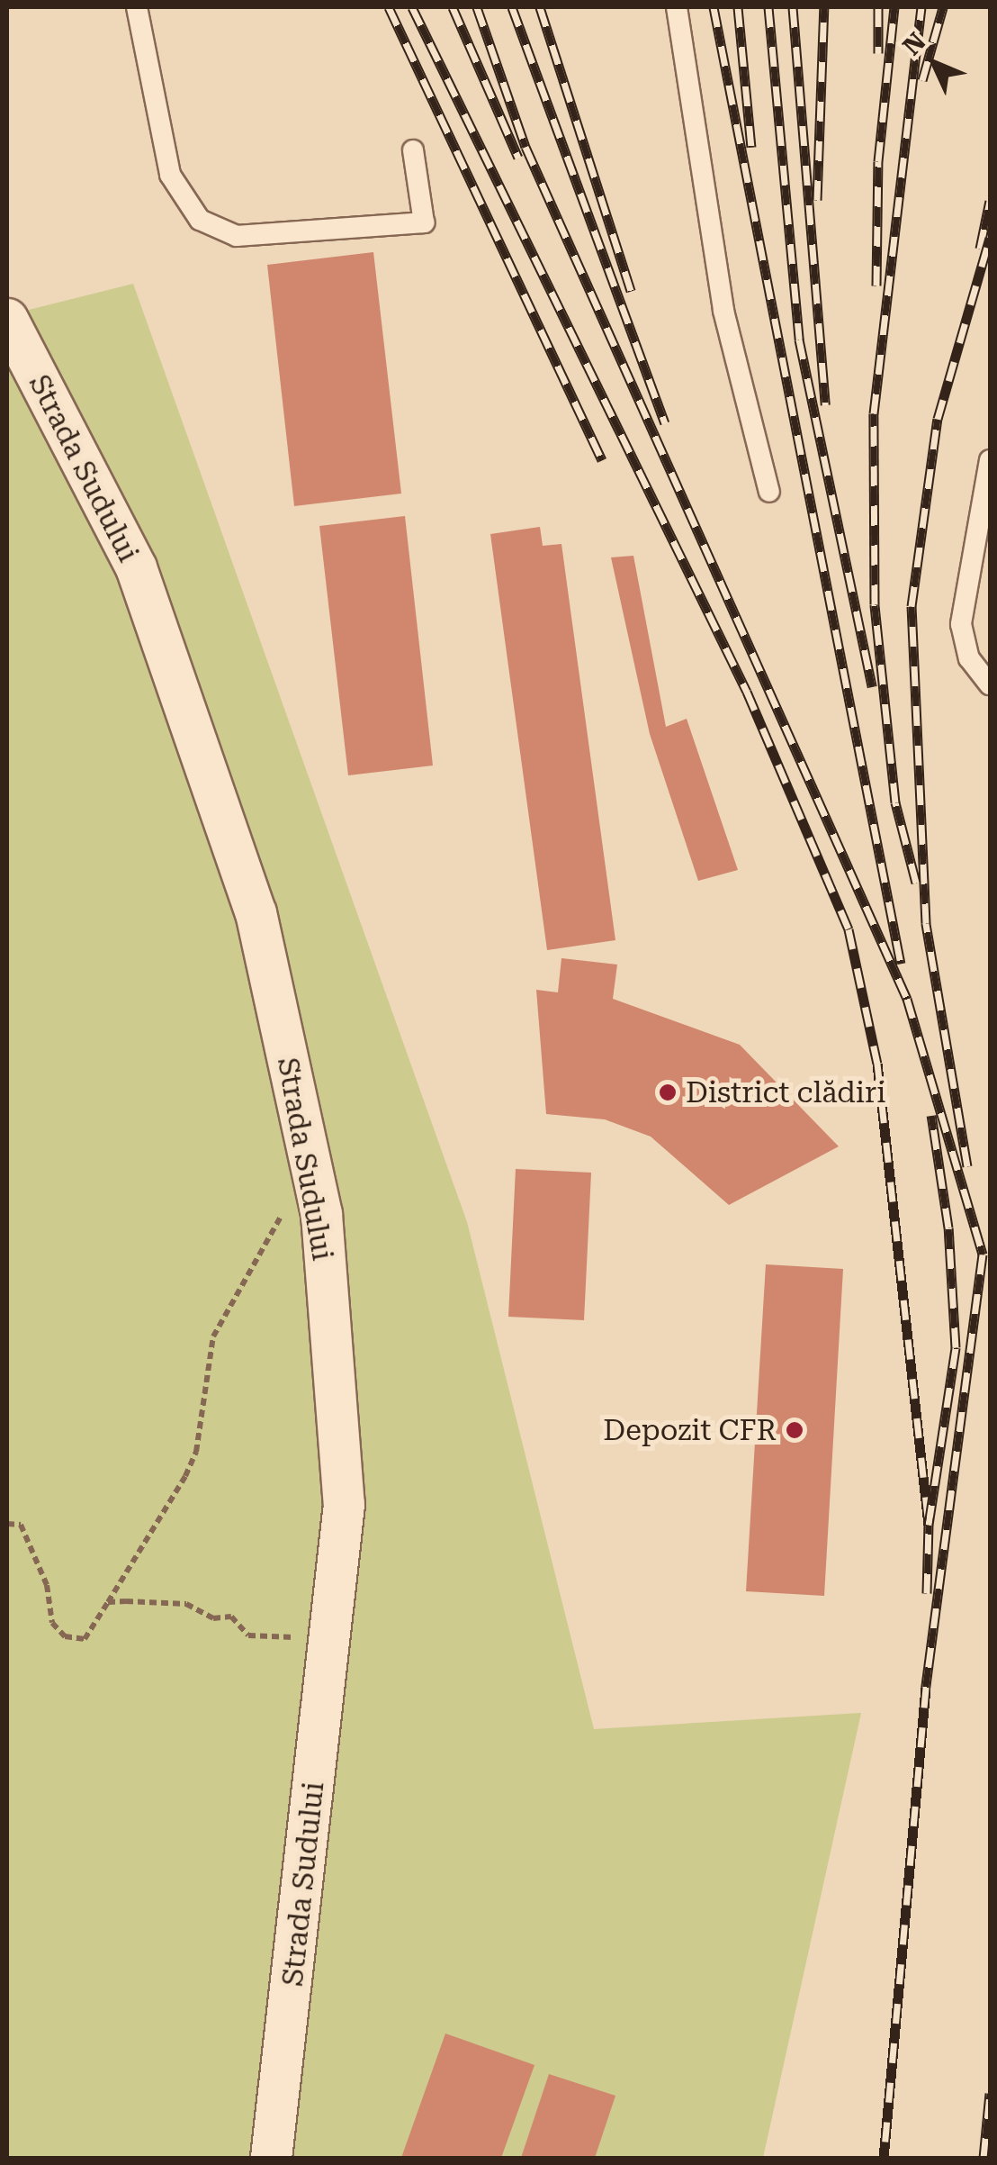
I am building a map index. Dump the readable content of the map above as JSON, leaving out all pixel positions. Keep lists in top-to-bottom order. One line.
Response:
{"streets":{"street":["Strada Sudului"]},"places":["District clădiri","Depozit CFR"],"north":"top left"}
